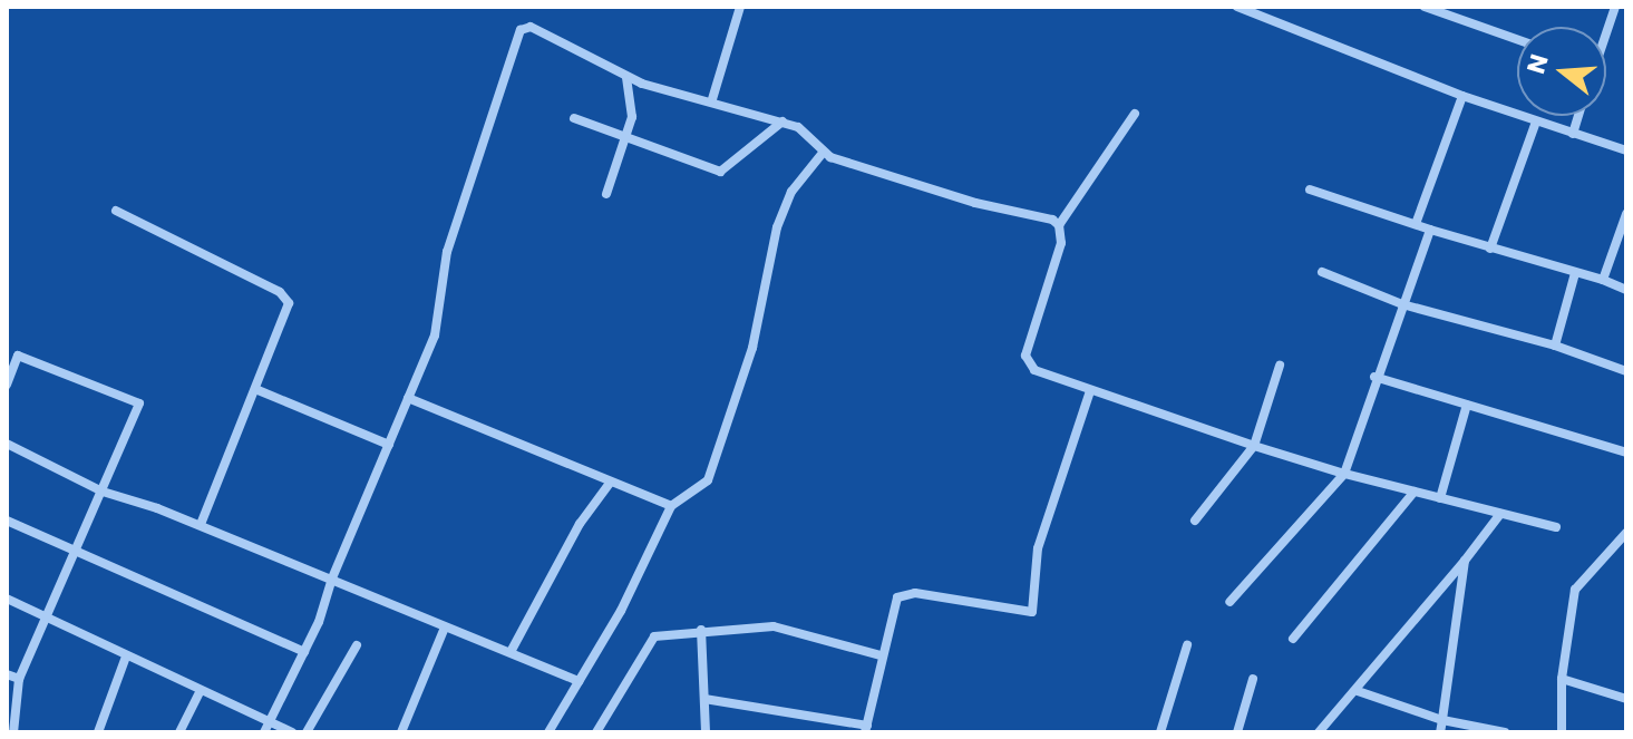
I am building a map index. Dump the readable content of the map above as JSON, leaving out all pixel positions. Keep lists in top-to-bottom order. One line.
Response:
{"north":"left"}
